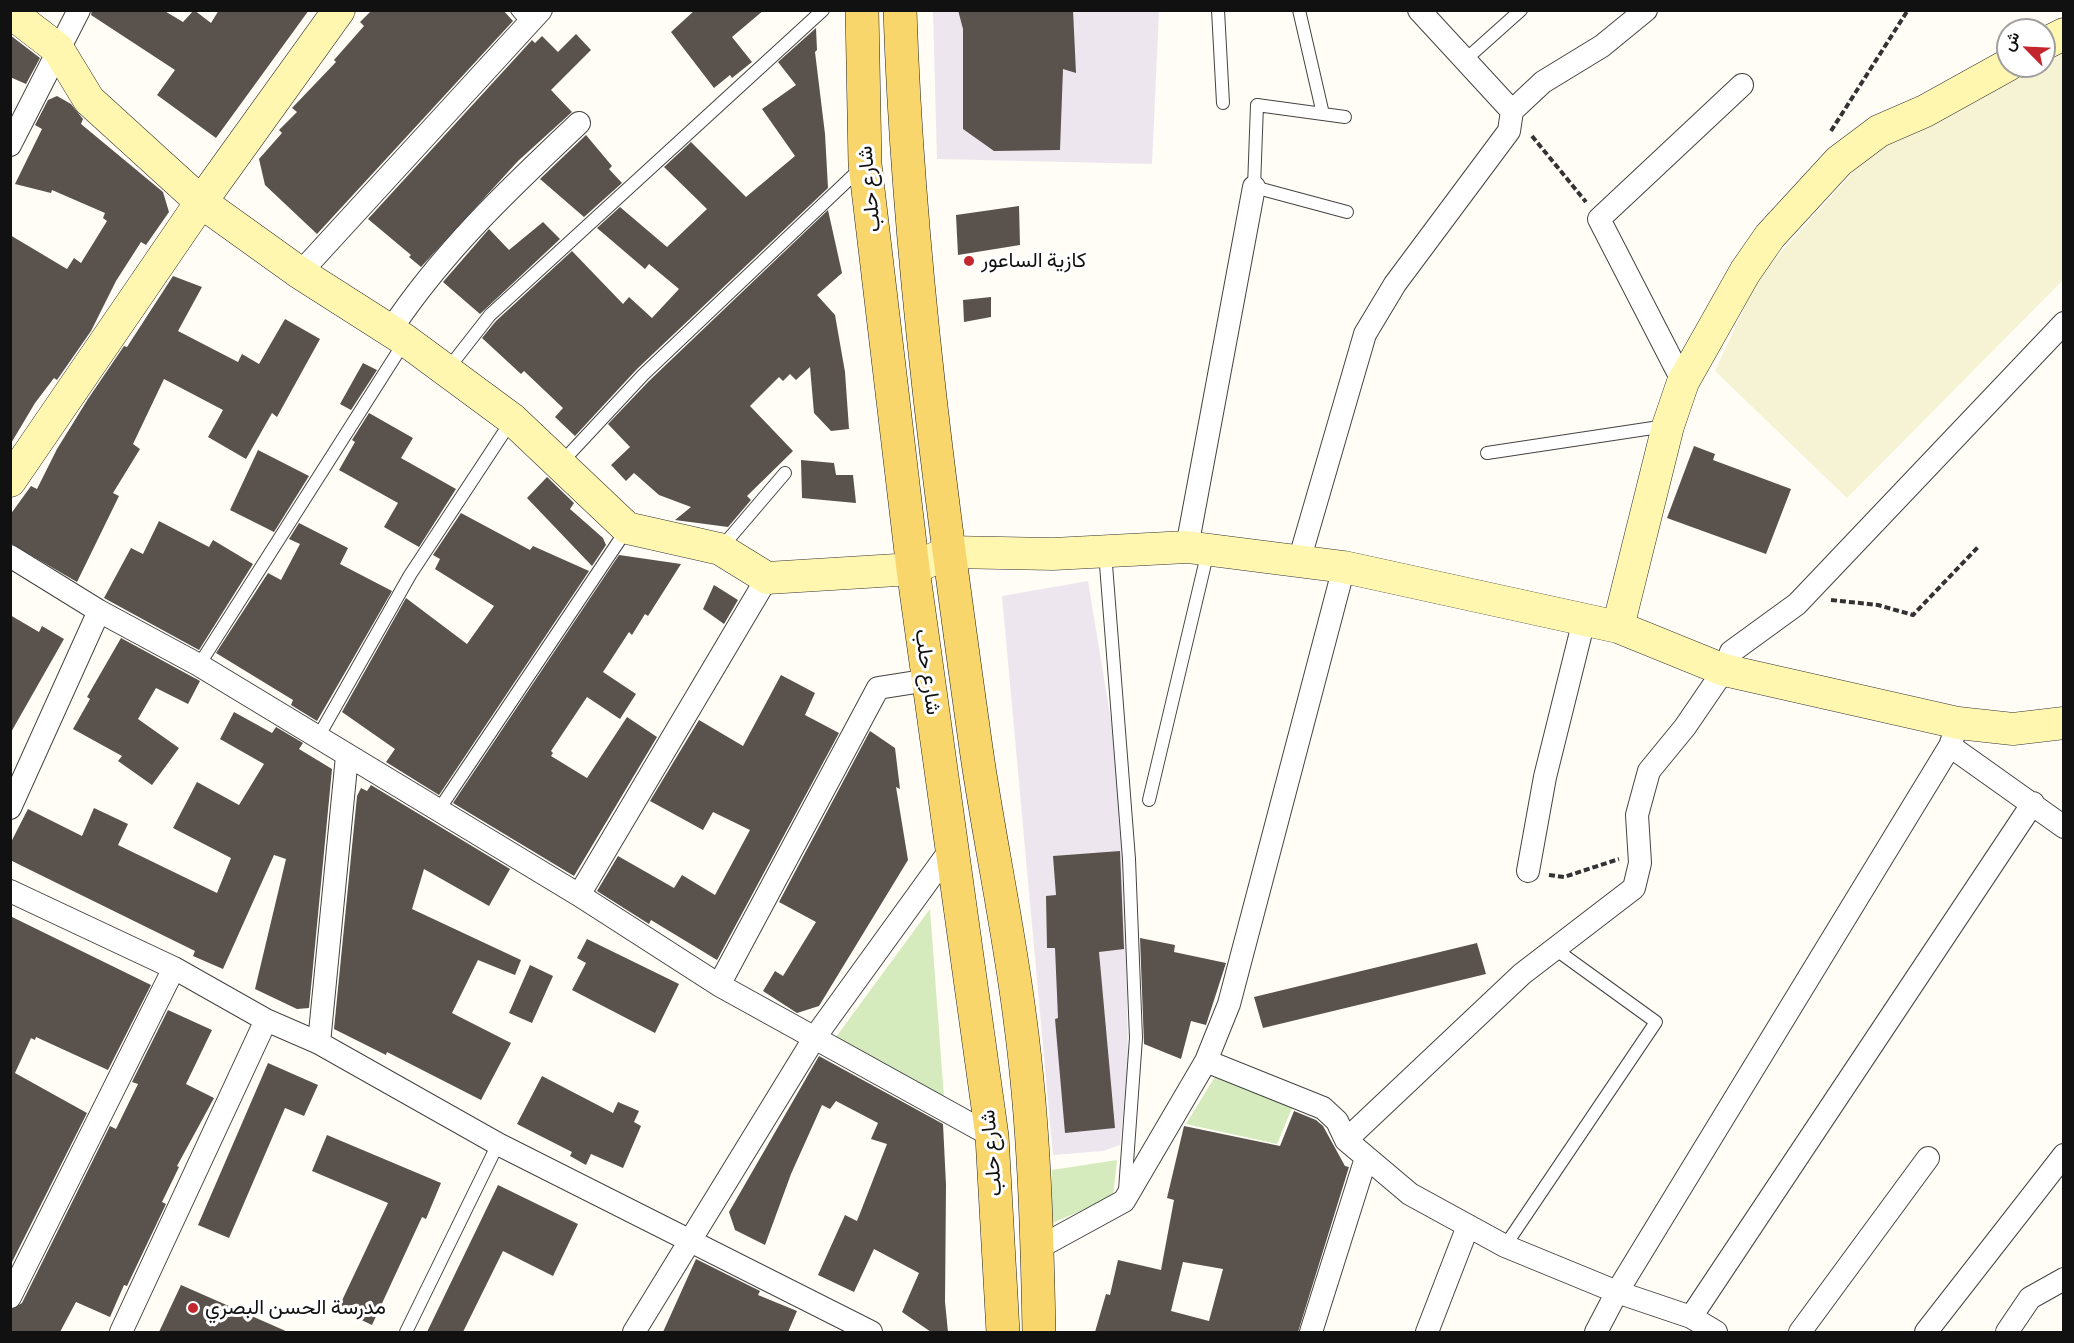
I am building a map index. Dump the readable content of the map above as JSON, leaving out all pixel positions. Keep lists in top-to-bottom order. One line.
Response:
{"streets":{"main road":["شارع حلب"]},"places":["كازية الساعور","مدرسة الحسن البصري"],"north":"top left"}
